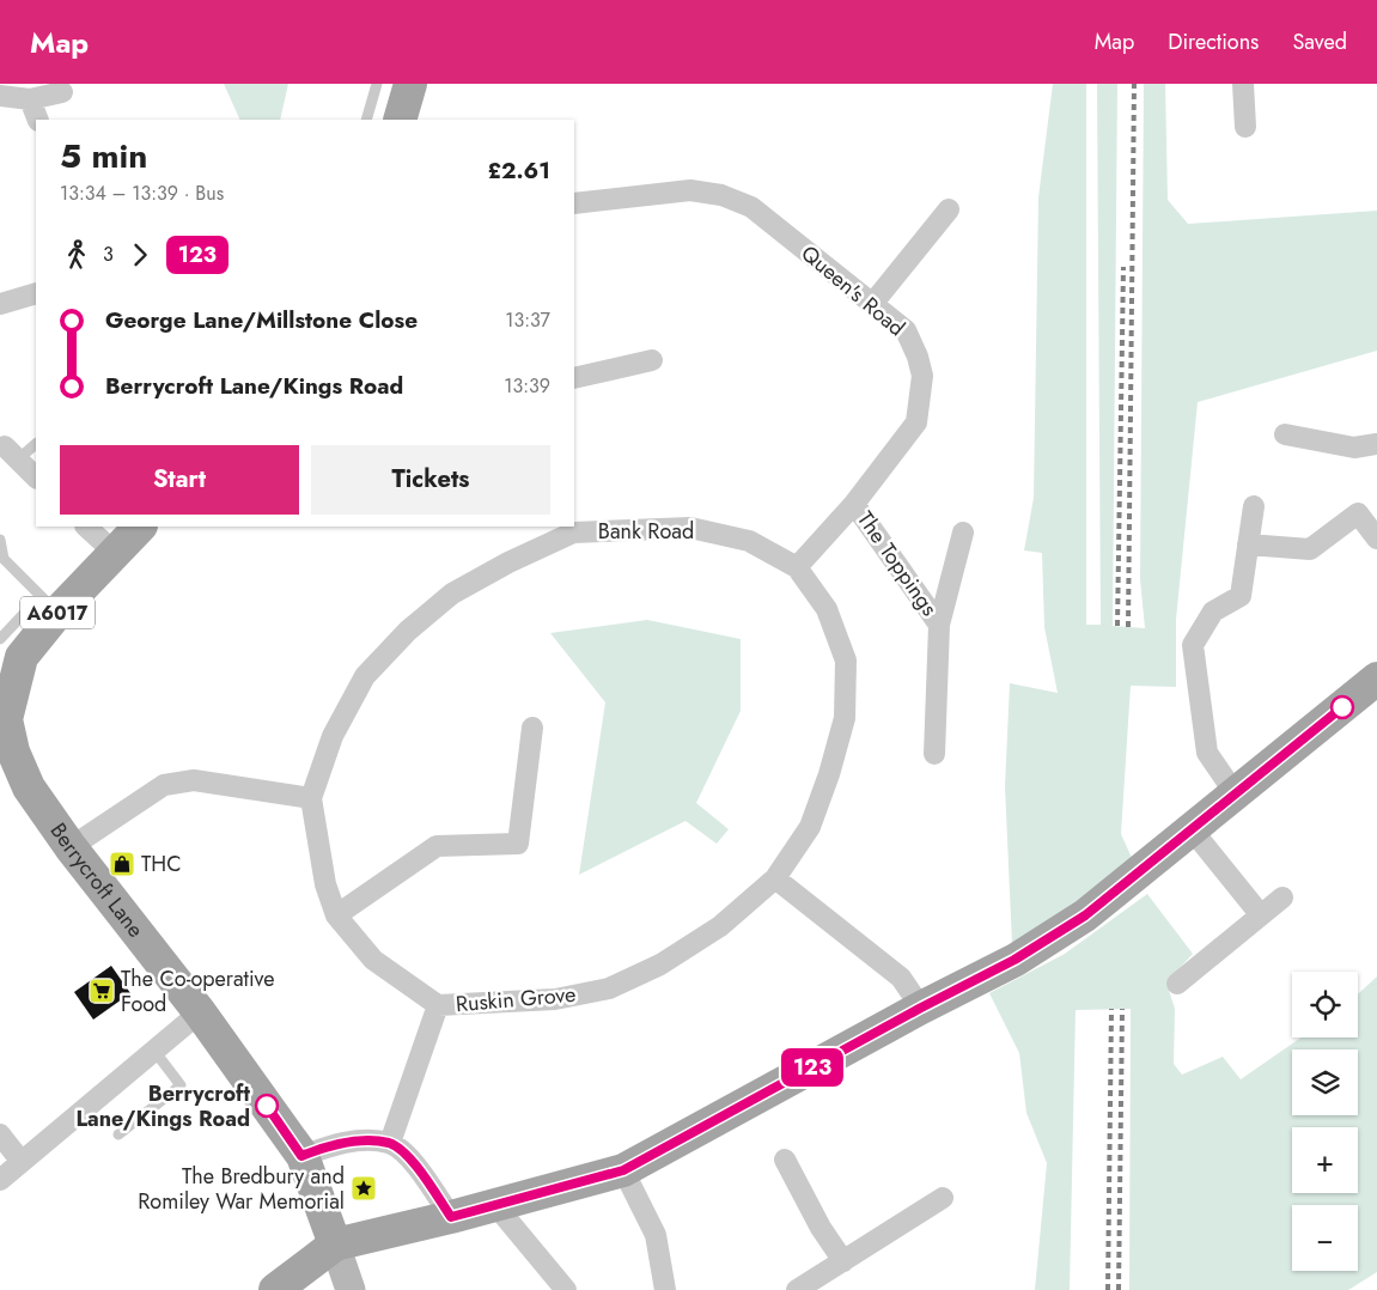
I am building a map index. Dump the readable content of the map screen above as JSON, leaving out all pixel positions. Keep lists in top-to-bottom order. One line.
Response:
{"streets":{"main road":["A6017","Berrycroft Lane"],"street":["Queen's Road","Bank Road","The Toppings","Ruskin Grove"]},"crossings":[["Queen's Road","Bank Road"],["Queen's Road","The Toppings"],["Bank Road","Ruskin Grove"],["A6017","Berrycroft Lane"]],"places":{"shop":["THC"],"supermarket":["The Co-operative Food"],"other":["Berrycroft Lane/Kings Road"],"place":["The Bredbury and Romiley War Memorial"]},"lines":["bus line 123"],"page":{"header":"Map","nav":["Map","Directions","Saved"],"on_map":"123","heading":["5 min","13:34 – 13:39 · Bus","£2.61"],"legs":["3","123"],"list":[{"name":"George Lane/Millstone Close","value":"13:37"},{"name":"Berrycroft Lane/Kings Road","value":"13:39"}],"buttons":["Start","Tickets"],"map_buttons":["+","−"]}}
